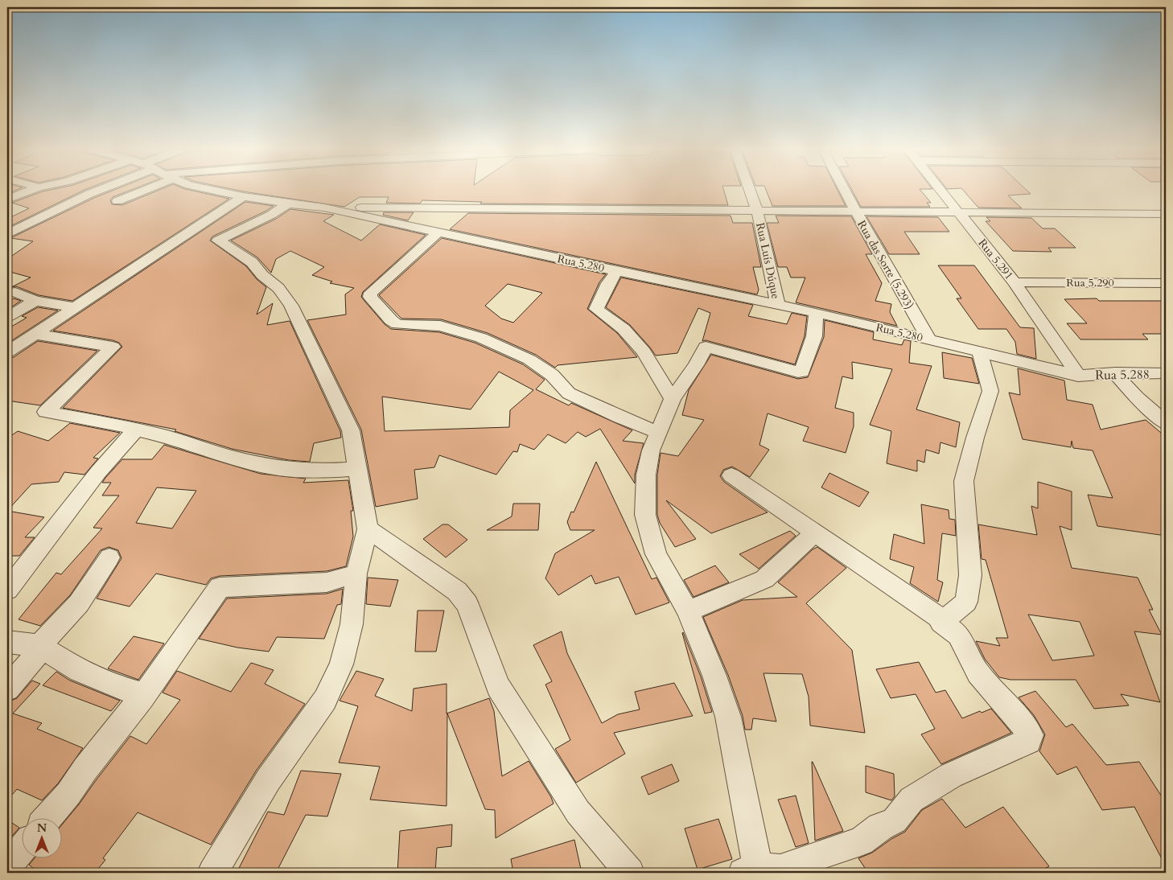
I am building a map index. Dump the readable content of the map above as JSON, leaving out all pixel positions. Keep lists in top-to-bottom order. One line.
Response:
{"streets":{"street":["Rua 5.291","Rua Luís Dúque","Rua 5.280","Rua das Sorte (5.293)","Rua 5.290","Rua 5.288"]},"crossings":[["Rua 5.291","Rua 5.280"],["Rua 5.291","Rua 5.290"],["Rua 5.291","Rua 5.288"],["Rua Luís Dúque","Rua 5.280"],["Rua 5.280","Rua das Sorte (5.293)"],["Rua 5.280","Rua 5.288"]],"north":"top"}
